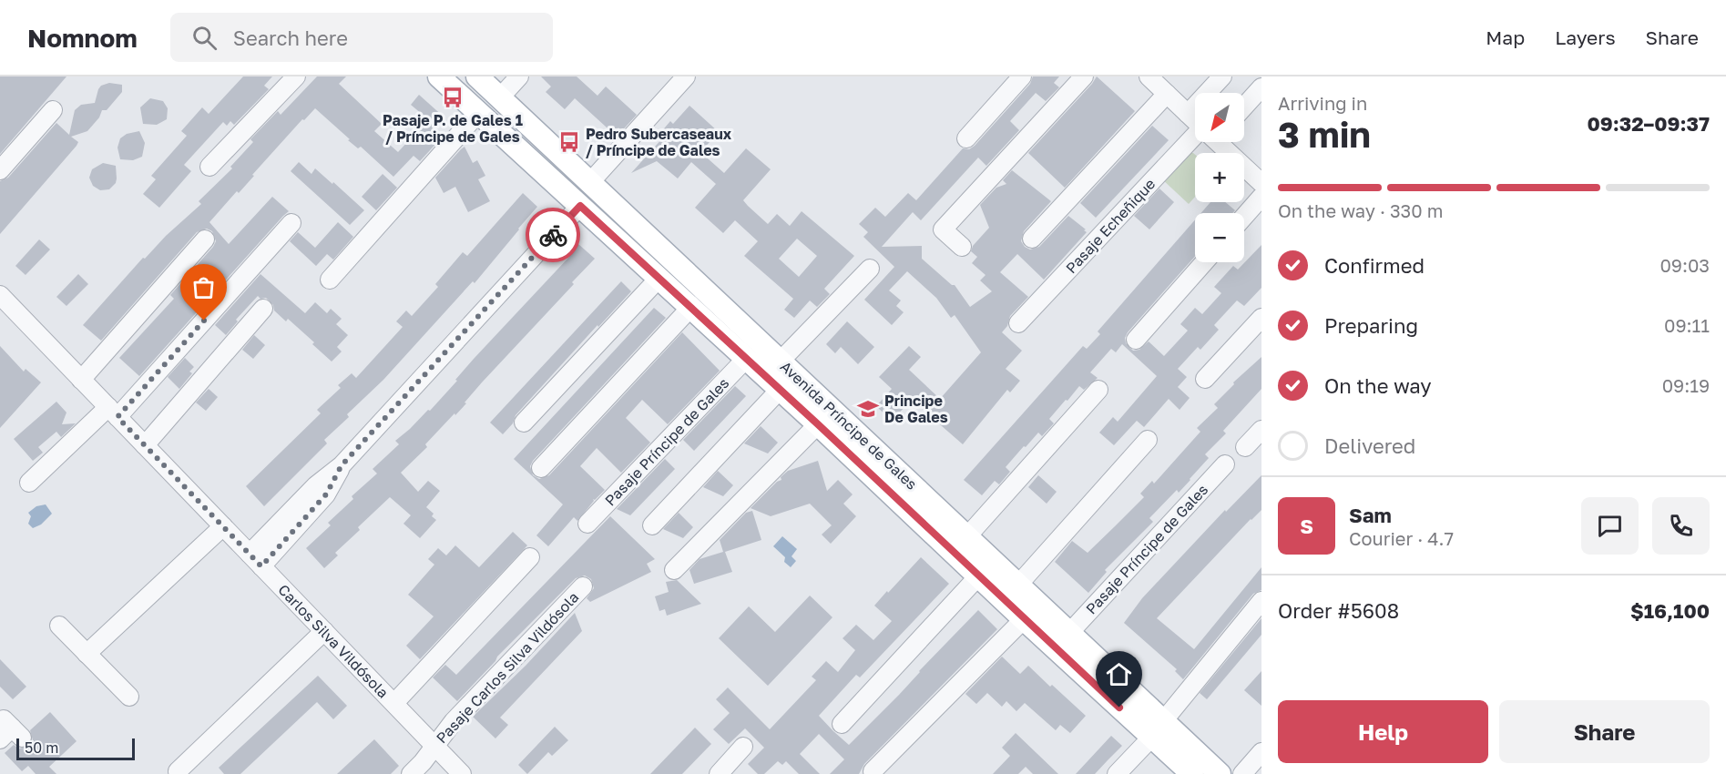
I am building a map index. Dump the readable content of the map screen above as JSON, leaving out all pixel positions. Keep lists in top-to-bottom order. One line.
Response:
{"streets":{"main road":["Avenida Príncipe de Gales"],"street":["Pasaje Echeñique","Pasaje Príncipe de Gales","Carlos Silva Vildósola","Pasaje Carlos Silva Vildósola"]},"crossings":[["Avenida Príncipe de Gales","Pasaje Príncipe de Gales"],["Carlos Silva Vildósola","Pasaje Carlos Silva Vildósola"]],"places":{"bus stop":["Pasaje P. de Gales 1 / Príncipe de Gales","Pedro Subercaseaux / Príncipe de Gales"],"school or university":["Principe De Gales"]},"scale_bar":"50 m","north":"bottom left","page":{"header":"Nomnom","search":"Search here","nav":["Map","Layers","Share"],"heading":["3 min","Arriving in","09:32–09:37"],"panel":["Sam","Courier · 4.7","Order #5608","$16,100"],"map_buttons":["+","−"],"bar":"On the way · 330 m","list":[["Confirmed","09:03"],["Preparing","09:11"],["On the way","09:19"],"Delivered"],"round":"S","buttons":["Help","Share"],"scale":"50 m"}}
